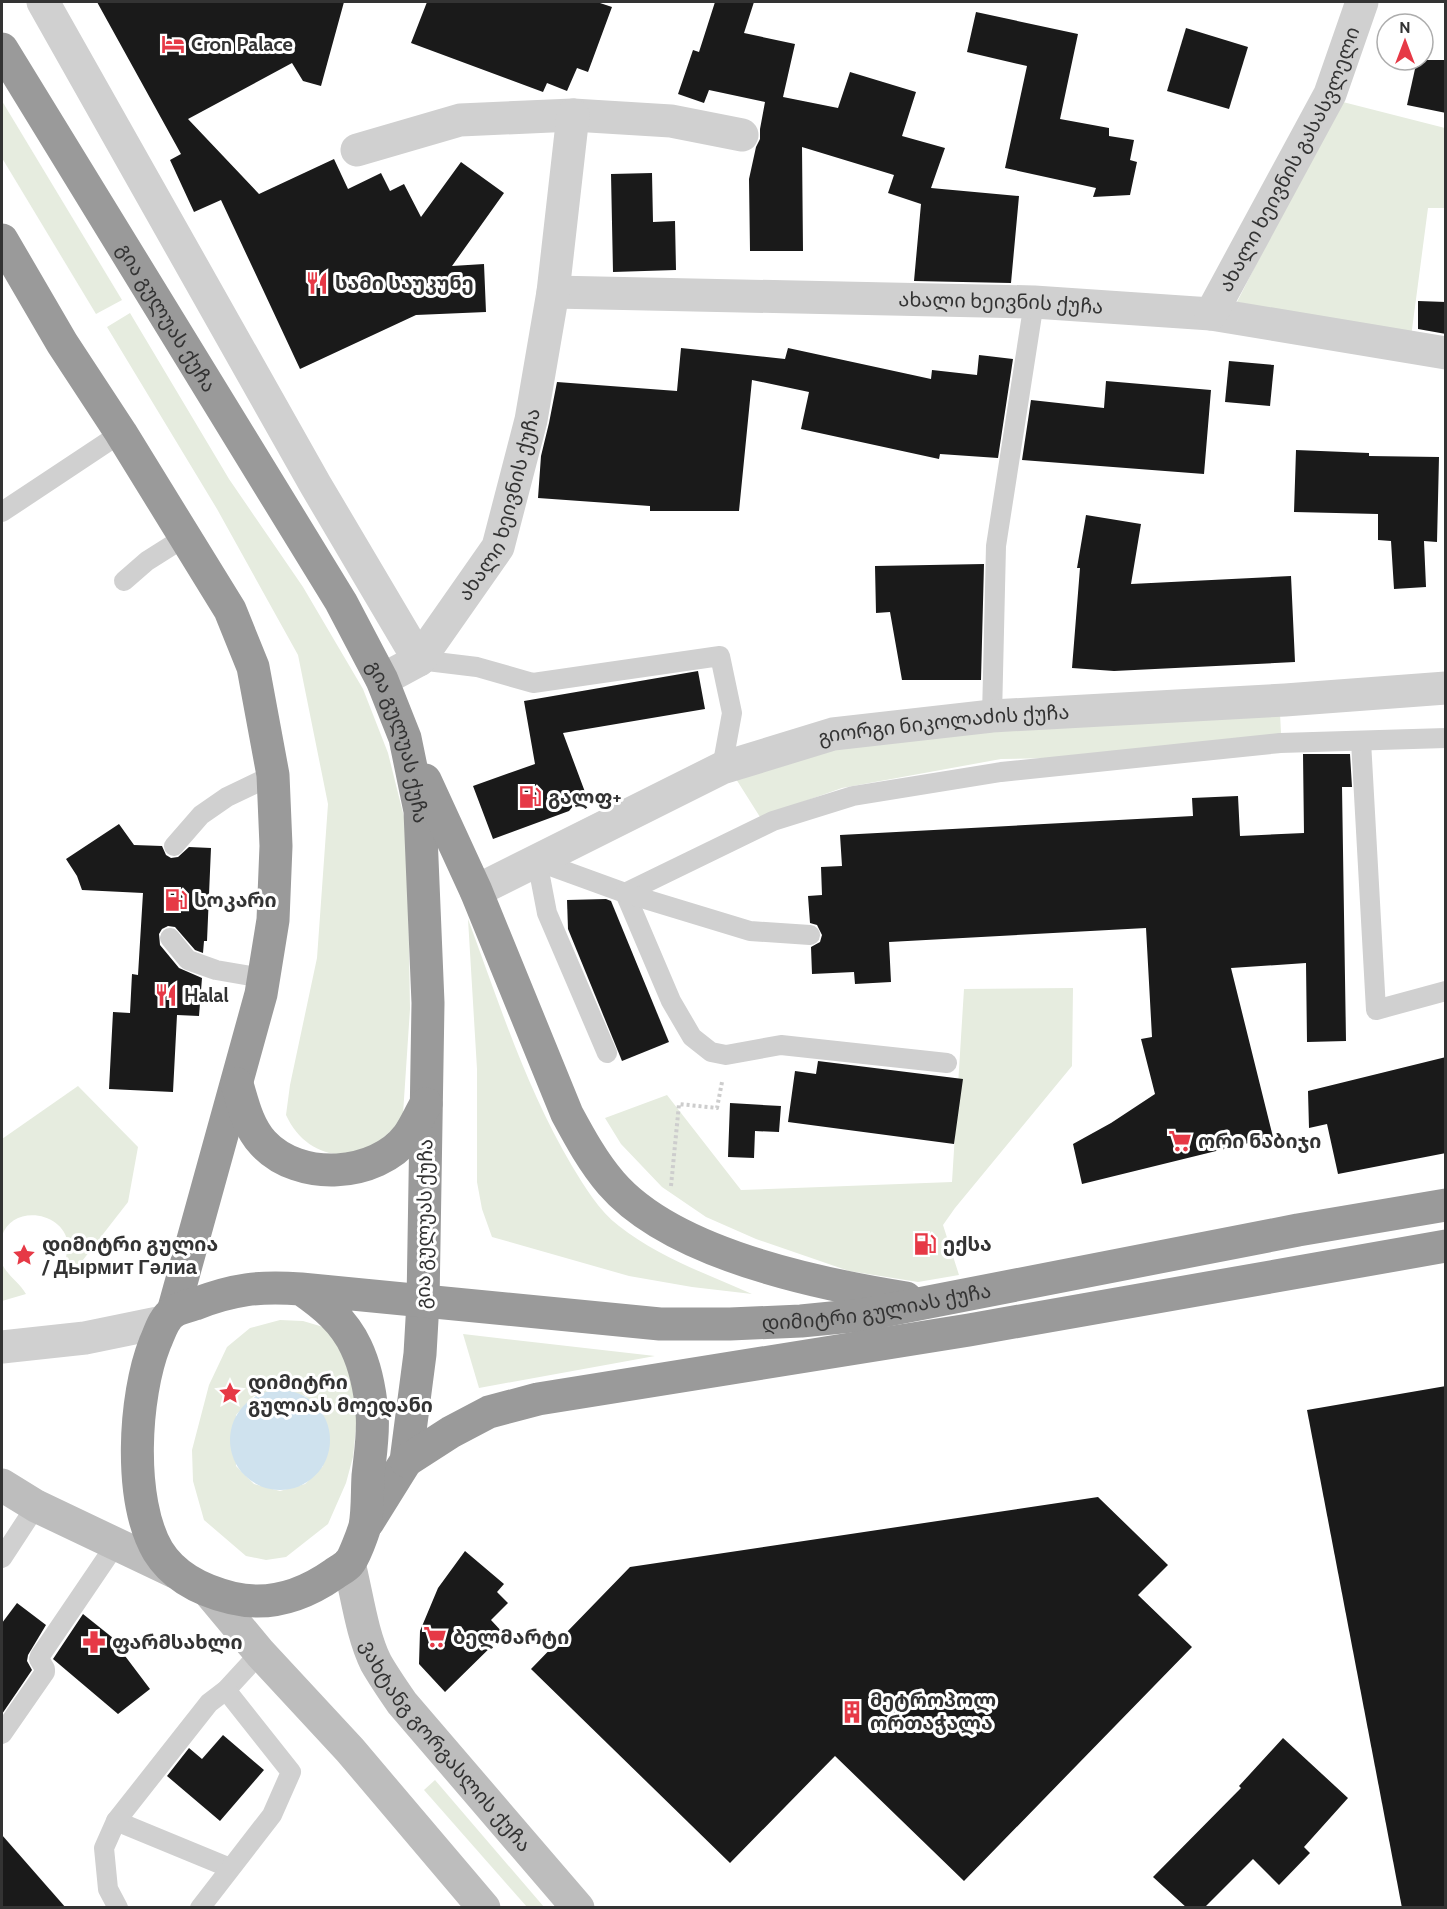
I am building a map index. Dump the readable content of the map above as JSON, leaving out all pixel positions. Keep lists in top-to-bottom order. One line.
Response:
{"streets":{"highway":["გია გულუას ქუჩა","დიმიტრი გულიას ქუჩა"],"street":["ახალი ხეივნის გასასვლელი","ახალი ხეივნის ქუჩა","გიორგი ნიკოლაძის ქუჩა","ვახტანგ გორგასლის ქუჩა"]},"crossings":[["ახალი ხეივნის გასასვლელი","ახალი ხეივნის ქუჩა"],["ახალი ხეივნის ქუჩა","გია გულუას ქუჩა"],["გია გულუას ქუჩა","დიმიტრი გულიას ქუჩა"]],"places":{"hotel":["Cron Palace"],"restaurant":["სამი საუკუნე","Halal"],"fuel station":["გალფ+","სოკარი","ექსა"],"supermarket":["ორი ნაბიჯი","ბელმარტი"],"place":["დიმიტრი გულია / Дырмит Гәлиа","დიმიტრი გულიას მოედანი"],"pharmacy":["ფარმსახლი"],"building":["მეტროპოლ ორთაჭალა"]},"north":"top"}
